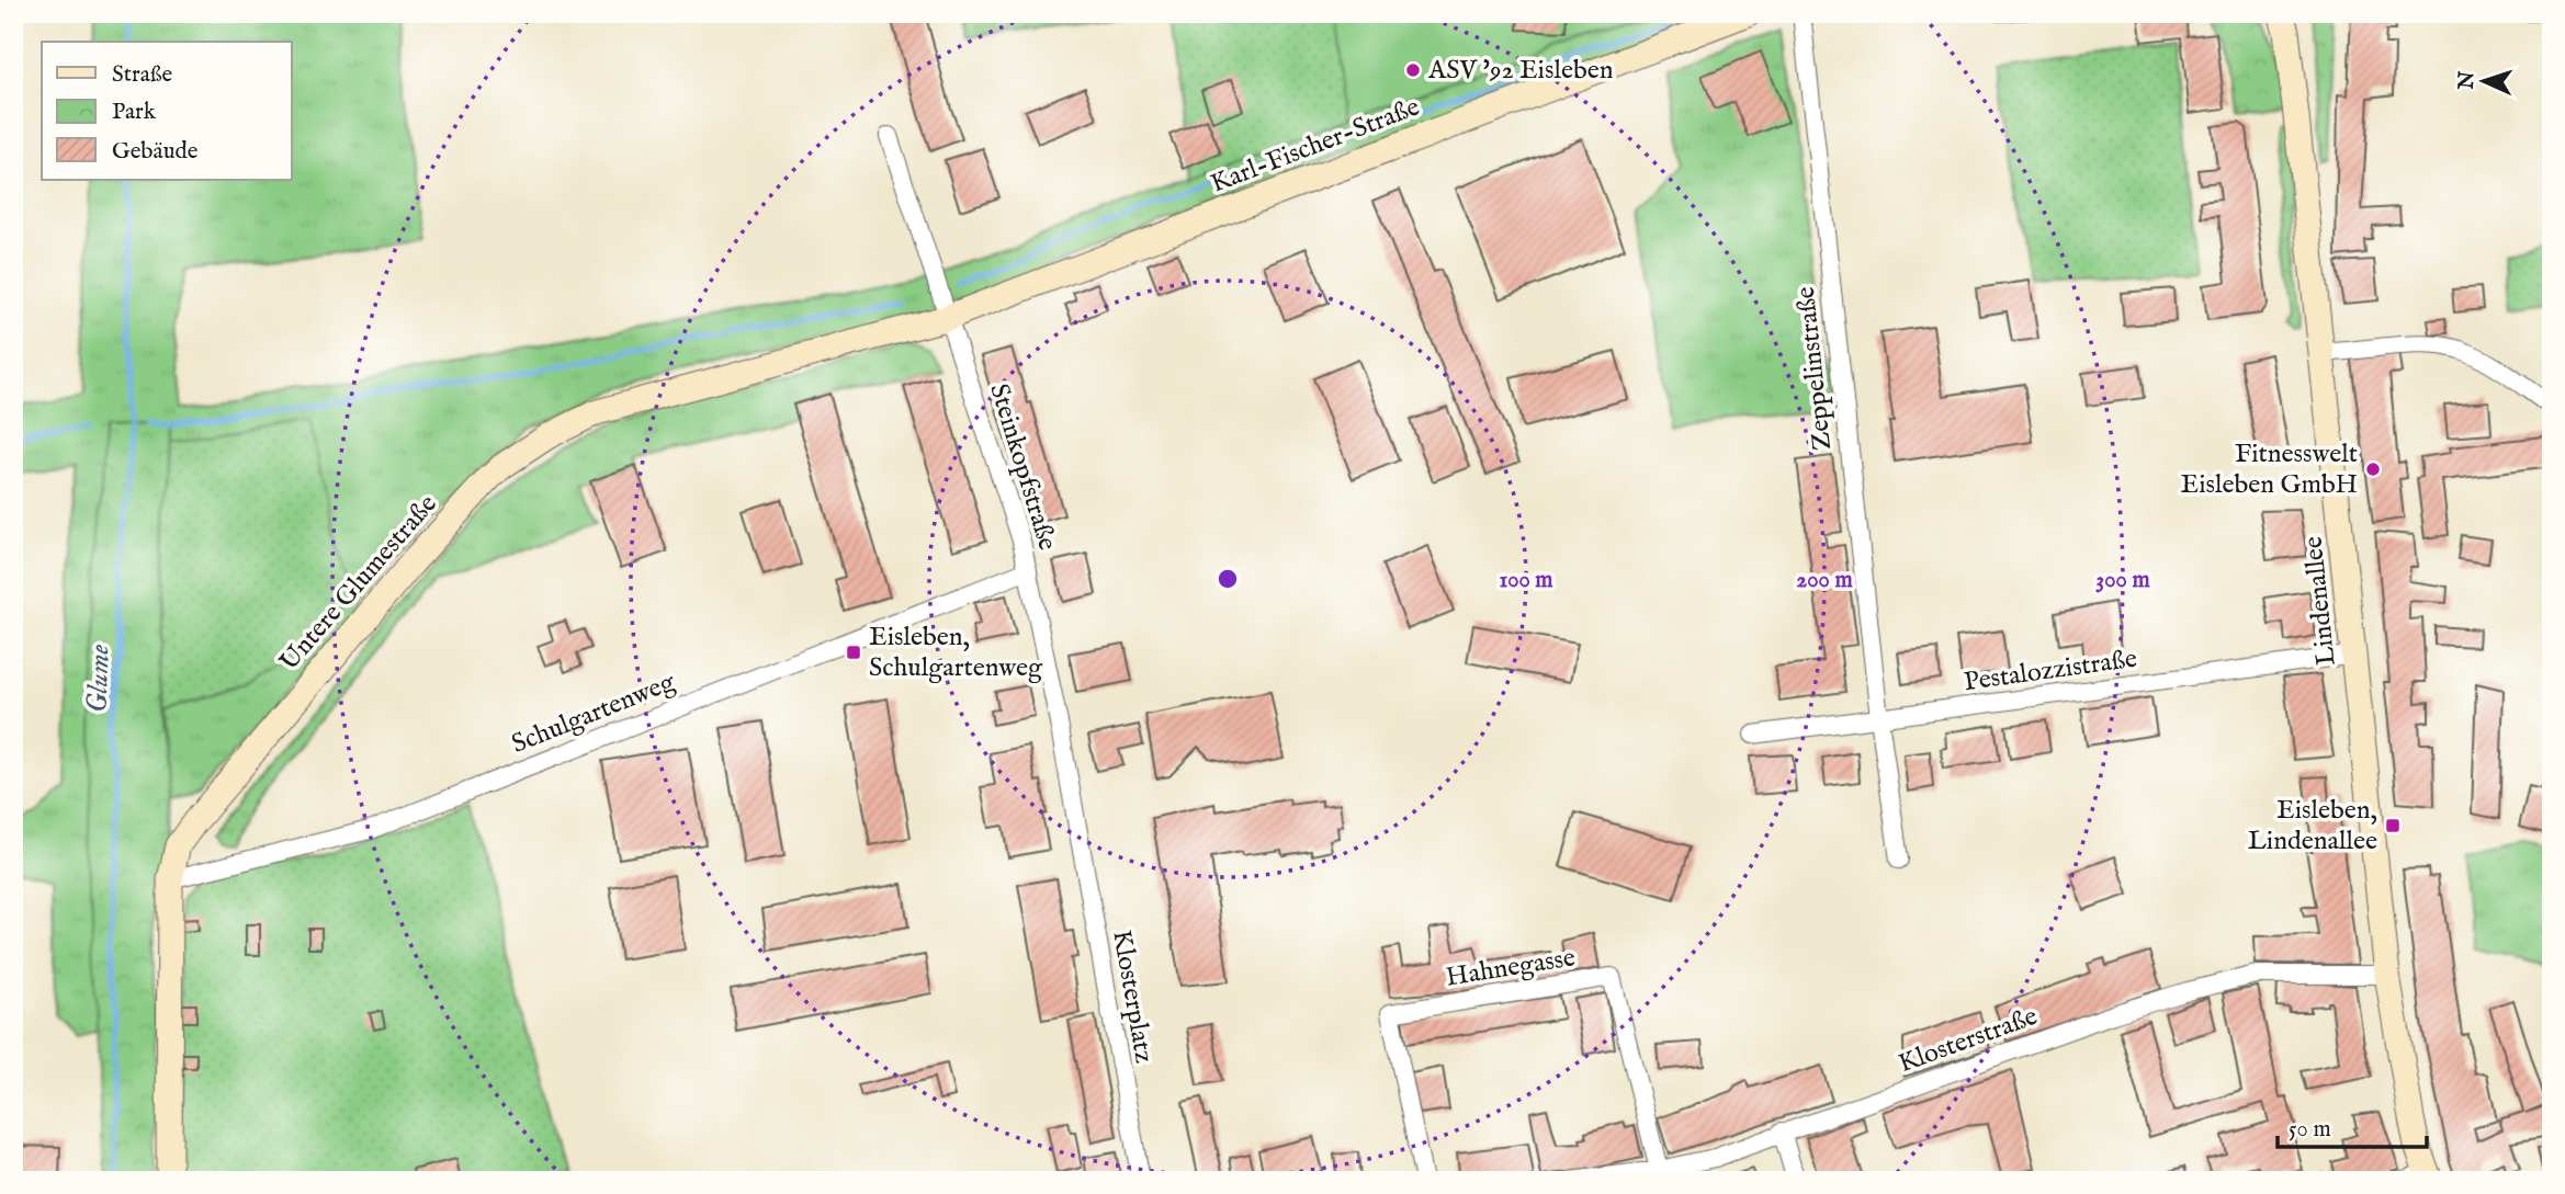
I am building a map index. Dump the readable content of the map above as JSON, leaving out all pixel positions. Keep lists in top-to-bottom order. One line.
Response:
{"streets":{"street":["Karl-Fischer-Straße","Zeppelinstraße","Steinkopfstraße","Untere Glumestraße","Lindenallee","Pestalozzistraße","Schulgartenweg","Hahnegasse","Klosterplatz","Klosterstraße"]},"crossings":[["Karl-Fischer-Straße","Steinkopfstraße"],["Karl-Fischer-Straße","Untere Glumestraße"],["Zeppelinstraße","Pestalozzistraße"],["Steinkopfstraße","Untere Glumestraße"],["Steinkopfstraße","Schulgartenweg"],["Steinkopfstraße","Klosterplatz"],["Untere Glumestraße","Schulgartenweg"],["Lindenallee","Pestalozzistraße"],["Lindenallee","Klosterstraße"],["Hahnegasse","Klosterstraße"]],"water":["Glume"],"places":{"other":["ASV '92 Eisleben","Fitnesswelt Eisleben GmbH"],"transit":["Eisleben, Schulgartenweg","Eisleben, Lindenallee"]},"legend":["Straße","Park","Gebäude"],"scale_bar":"50 m","north":"left","rings":["100 m","200 m","300 m"]}
